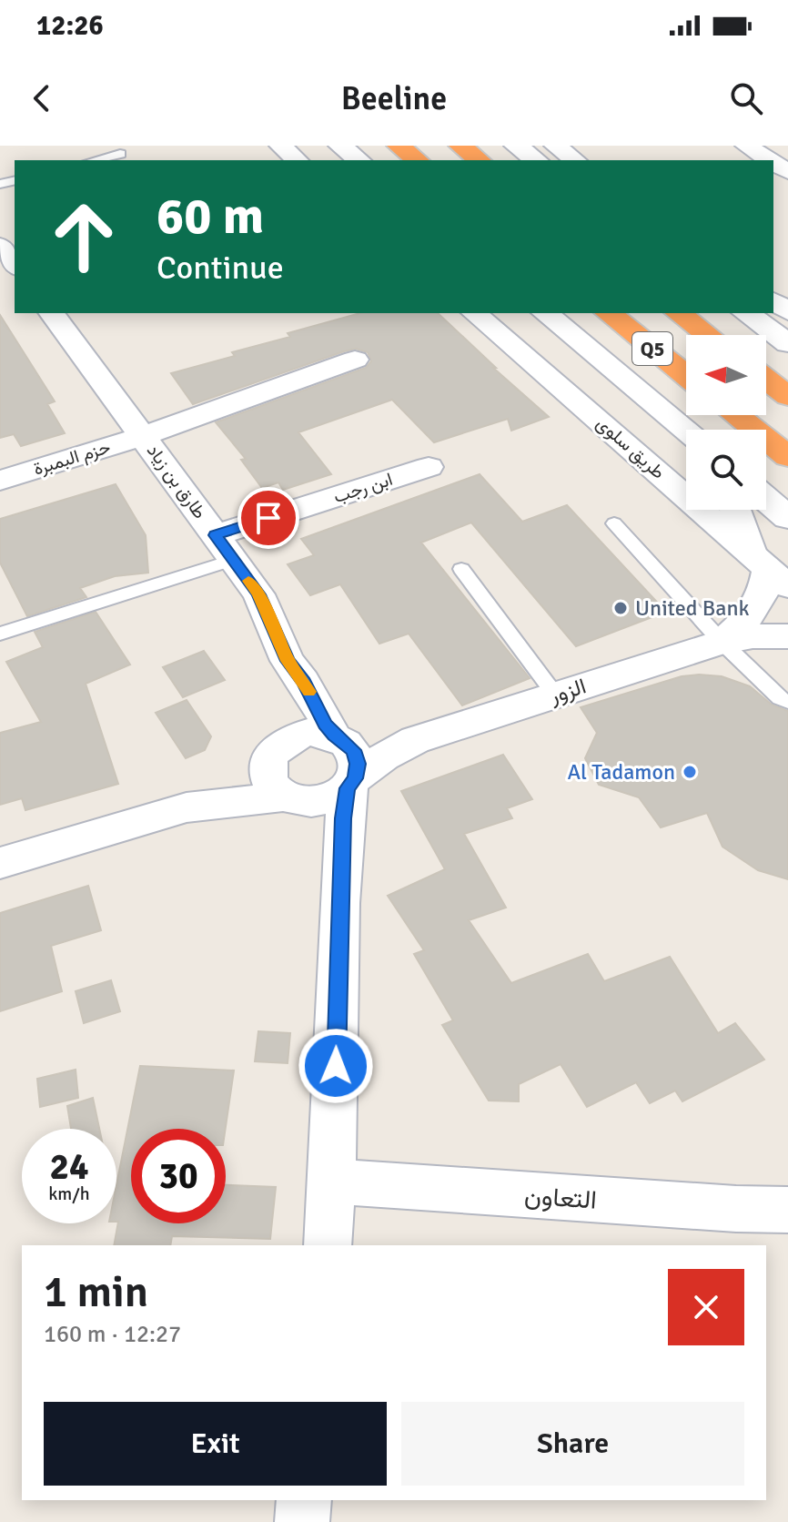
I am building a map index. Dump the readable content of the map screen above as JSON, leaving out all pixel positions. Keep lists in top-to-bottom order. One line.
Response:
{"streets":{"highway":["Q5"],"street":["طريق سلوى","حزم البمبرة","طارق بن زياد","ابن رجب","الزور","التعاون"]},"crossings":[["طريق سلوى","الزور"],["حزم البمبرة","طارق بن زياد"],["طارق بن زياد","ابن رجب"],["طارق بن زياد","الزور"]],"places":["United Bank","Al Tadamon"],"north":"left","page":{"status":"12:26","header":"Beeline","turn":["60 m","Continue"],"speed":"24 km/h","limit":"30","heading":["1 min","160 m · 12:27"],"buttons":["Exit","Share"]}}
